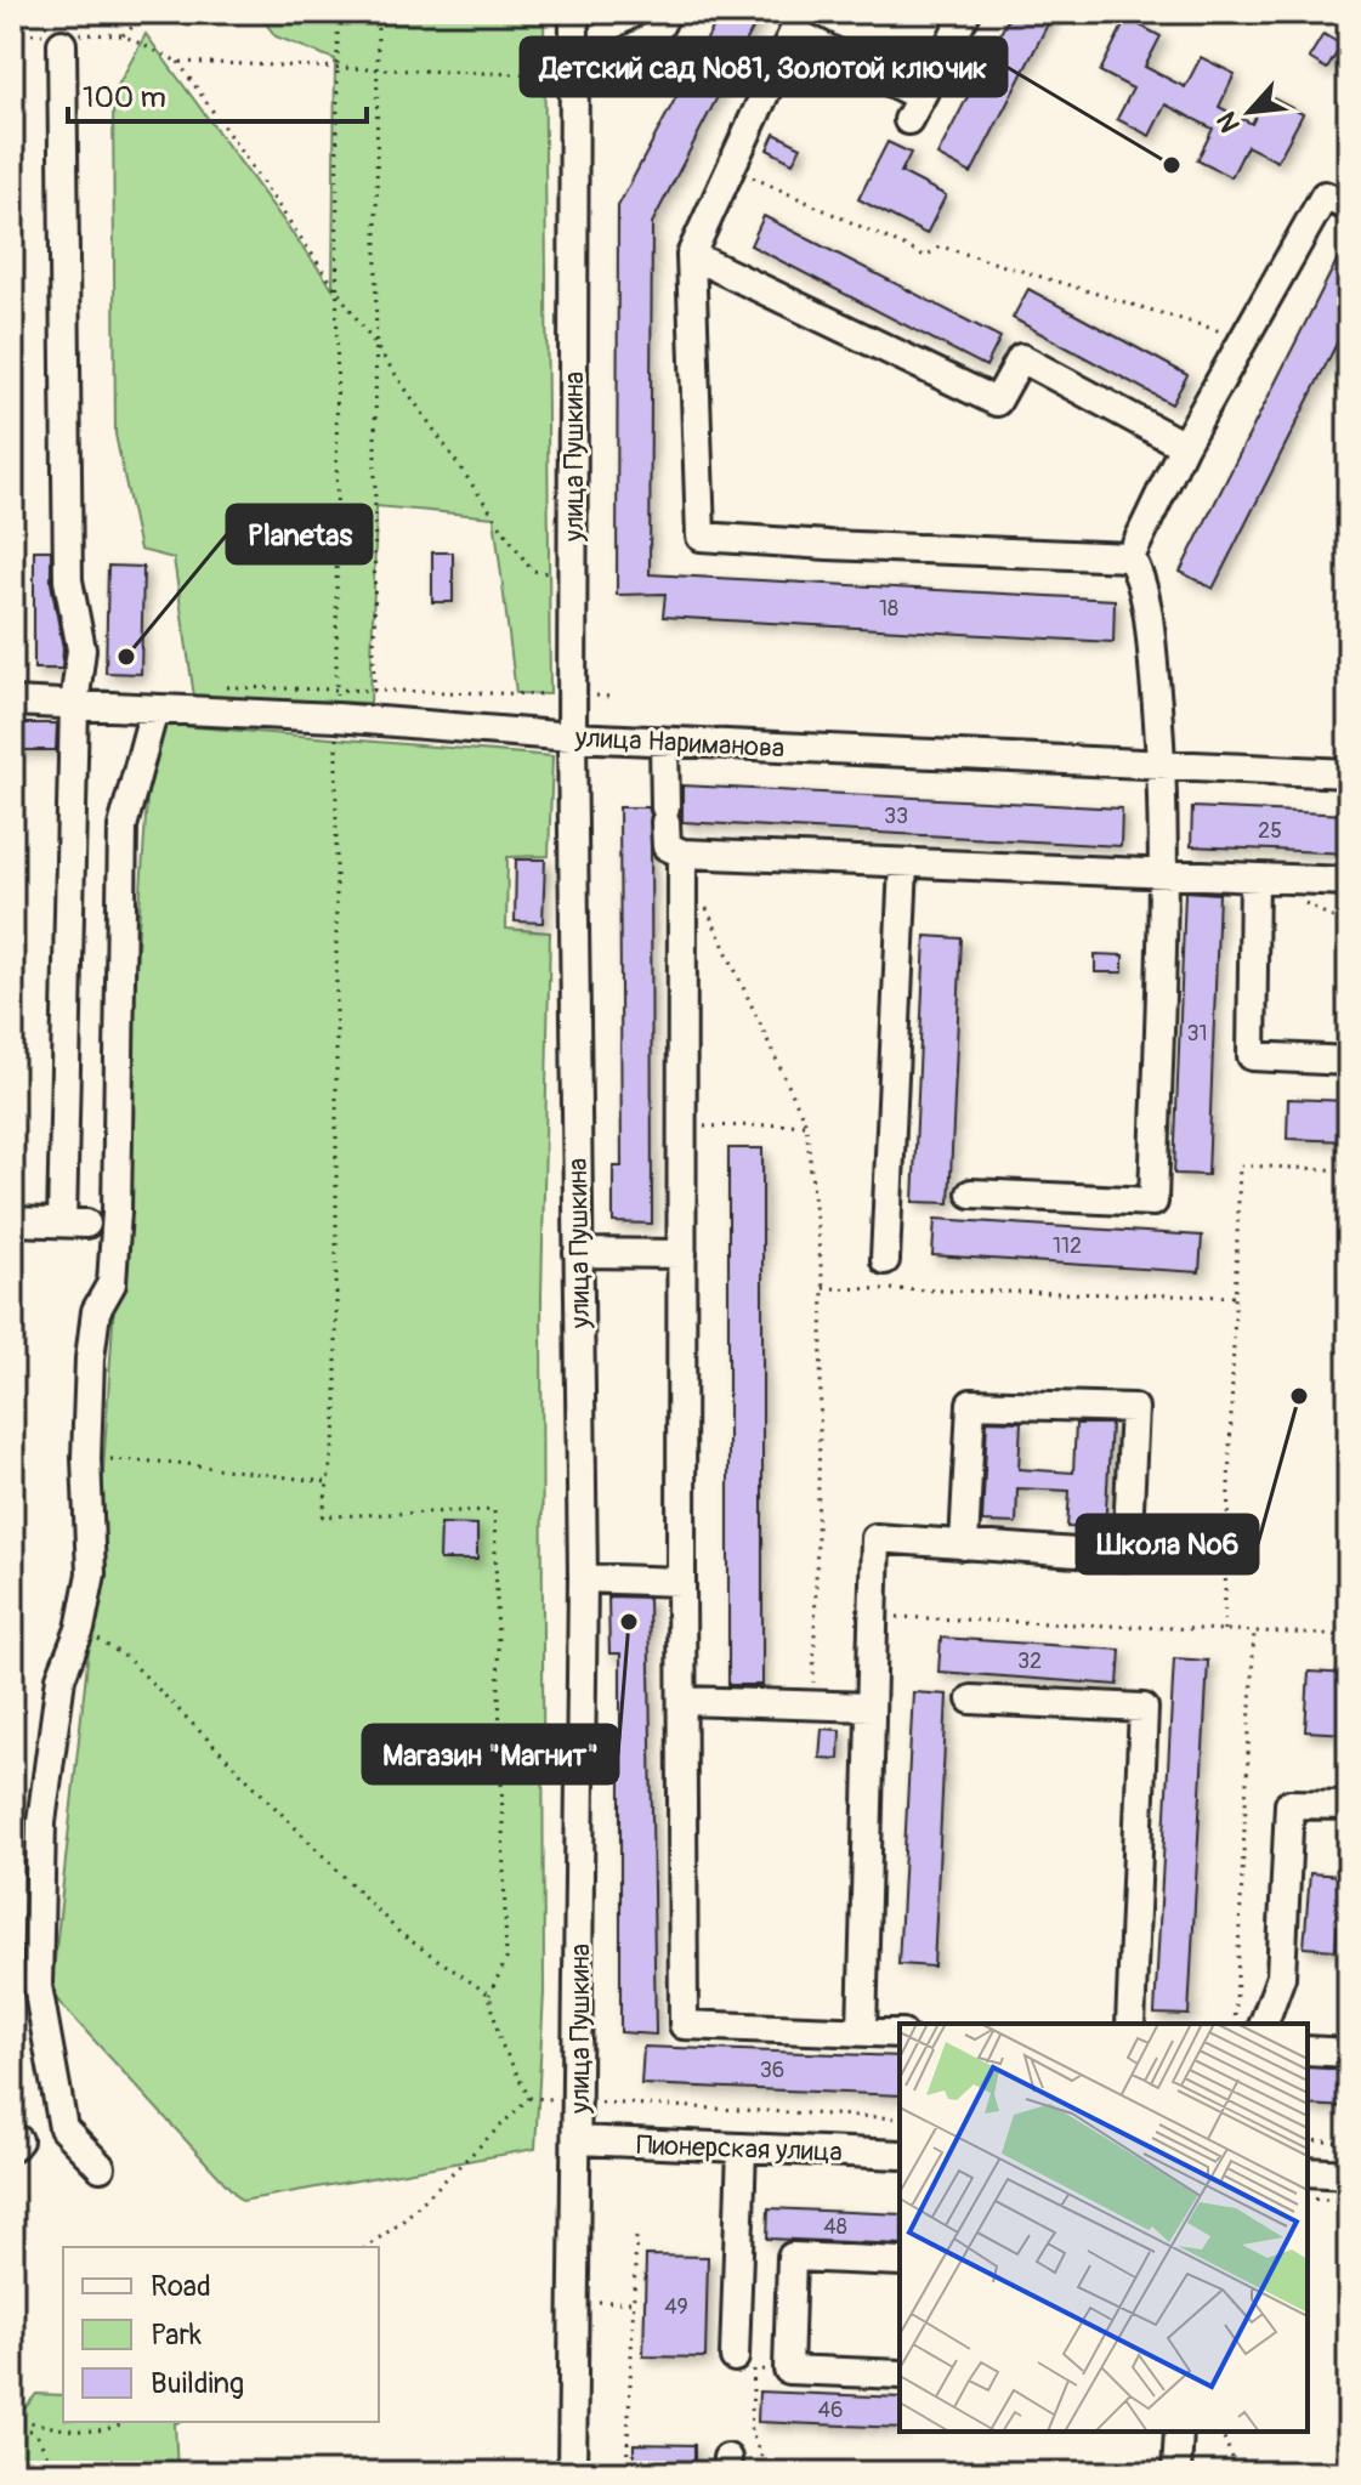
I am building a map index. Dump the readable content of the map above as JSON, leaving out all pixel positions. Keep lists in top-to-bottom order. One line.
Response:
{"streets":{"street":["улица Пушкина","улица Нариманова","Пионерская улица"]},"crossings":[["улица Пушкина","улица Нариманова"],["улица Пушкина","Пионерская улица"]],"places":["Детский сад №81, Золотой ключик","Planetas","Школа №6","Магазин \"Магнит\""],"house_numbers":["18","33","25","31","112","32","36","48","49","46"],"legend":["Road","Park","Building"],"scale_bar":"100 m","north":"bottom left"}
